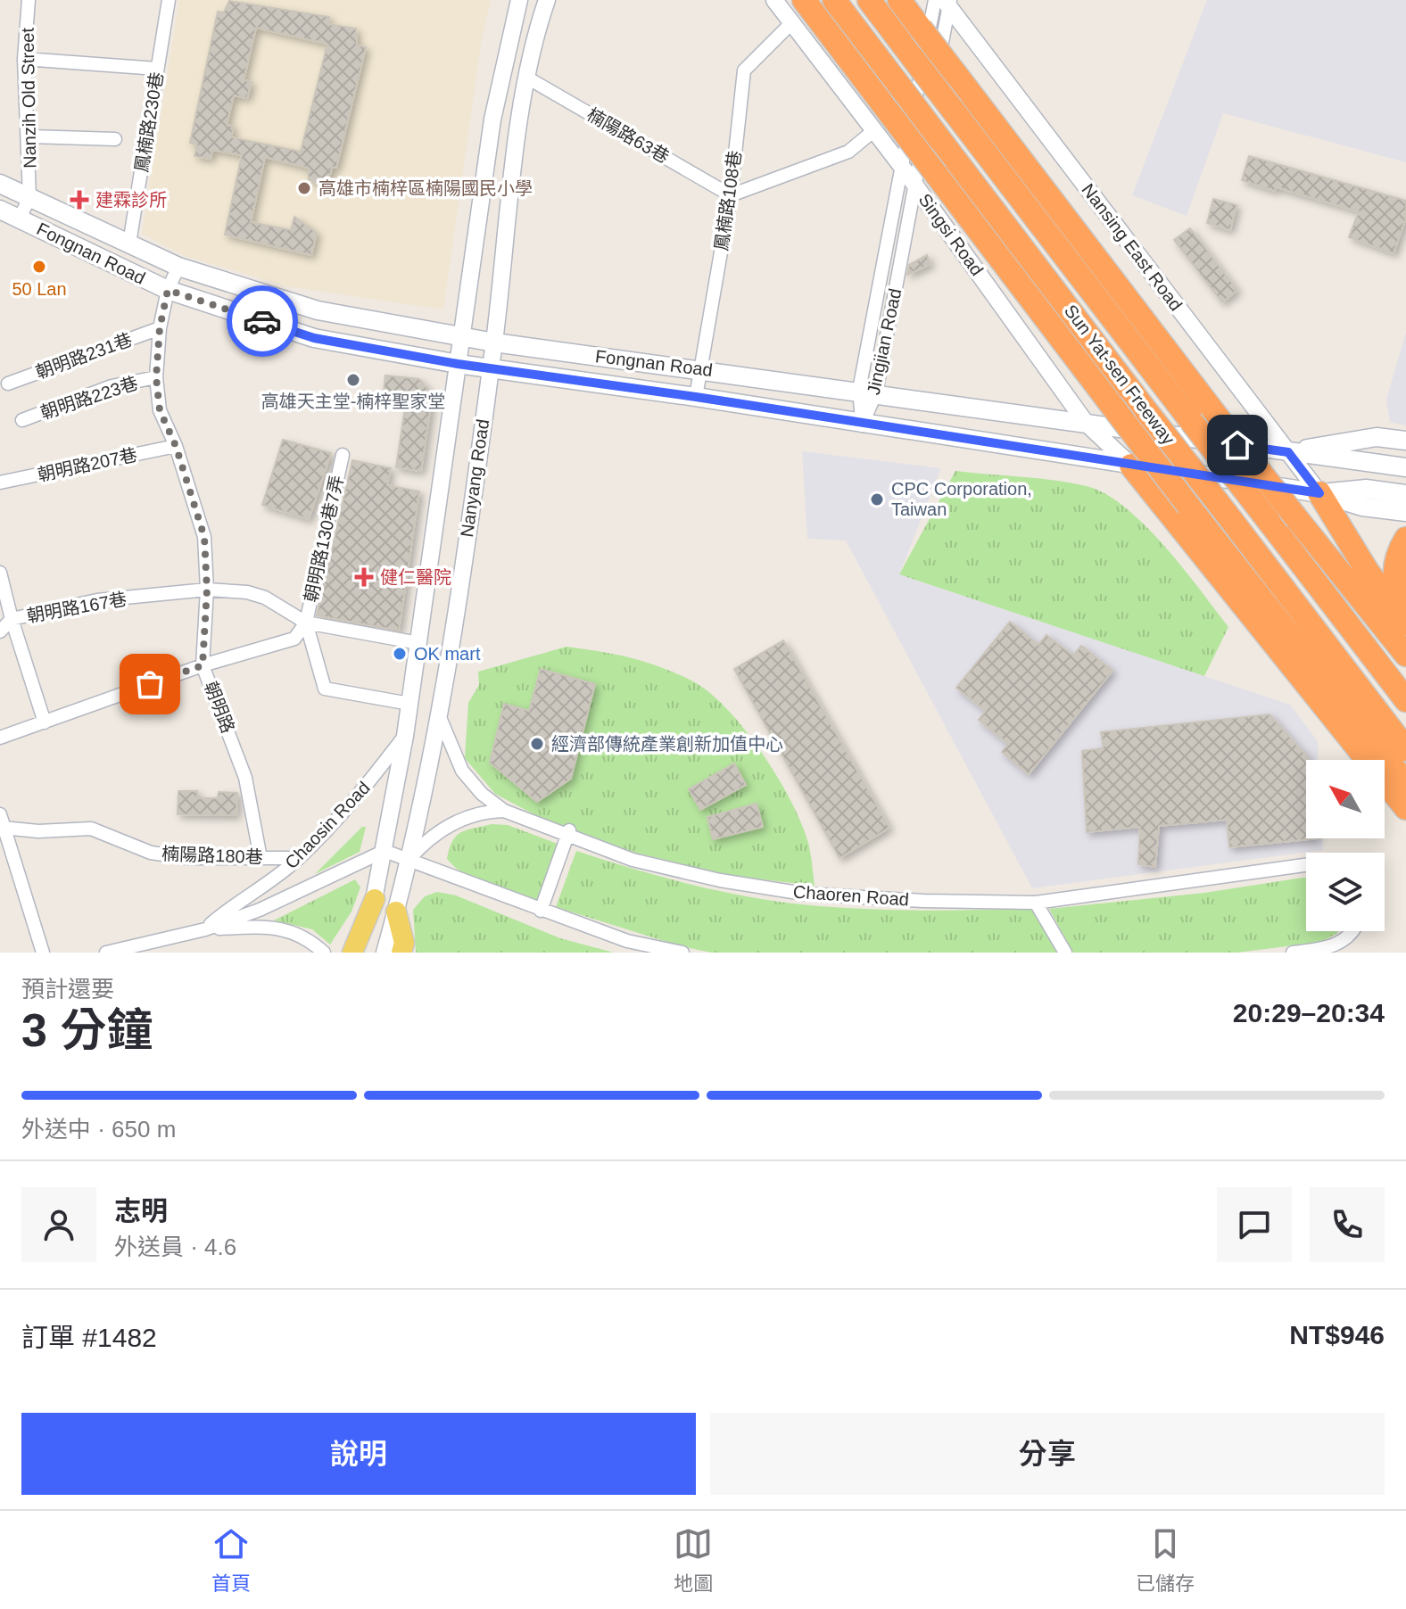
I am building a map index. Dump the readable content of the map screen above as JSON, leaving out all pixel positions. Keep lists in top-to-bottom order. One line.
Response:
{"streets":{"highway":["Sun Yat-sen Freeway"],"main road":["Fongnan Road"],"street":["Nanzih Old Street","鳳楠路230巷","楠陽路63巷","鳳楠路108巷","Singsi Road","Nansing East Road","Jingjian Road","朝明路231巷","朝明路223巷","朝明路207巷","Nanyang Road","朝明路130巷7弄","朝明路167巷","朝明路","Chaosin Road","楠陽路180巷","Chaoren Road"]},"crossings":[["Nanzih Old Street","Fongnan Road"],["鳳楠路230巷","Fongnan Road"],["楠陽路63巷","鳳楠路108巷"],["楠陽路63巷","Nanyang Road"],["鳳楠路108巷","Singsi Road"],["鳳楠路108巷","Fongnan Road"],["Singsi Road","Fongnan Road"],["Singsi Road","Jingjian Road"],["Nansing East Road","Fongnan Road"],["Nansing East Road","Jingjian Road"],["Fongnan Road","Jingjian Road"],["Fongnan Road","Nanyang Road"],["Fongnan Road","朝明路"],["朝明路231巷","朝明路"],["朝明路223巷","朝明路"],["朝明路207巷","朝明路"],["Nanyang Road","Chaosin Road"],["Nanyang Road","Chaoren Road"],["朝明路130巷7弄","朝明路167巷"],["朝明路167巷","朝明路"],["朝明路","楠陽路180巷"],["Chaosin Road","楠陽路180巷"]],"places":{"other":["高雄市楠梓區楠陽國民小學","50 Lan","高雄天主堂-楠梓聖家堂","CPC Corporation, Taiwan","OK mart","經濟部傳統產業創新加值中心"],"health":["建霖診所","健仁醫院"]},"north":"top left","page":{"heading":["3 分鐘","預計還要","20:29–20:34"],"panel":["志明","外送員 · 4.6","訂單 #1482","NT$946"],"bar":"外送中 · 650 m","buttons":["說明","分享"],"tabs":["首頁","地圖","已儲存"]}}
